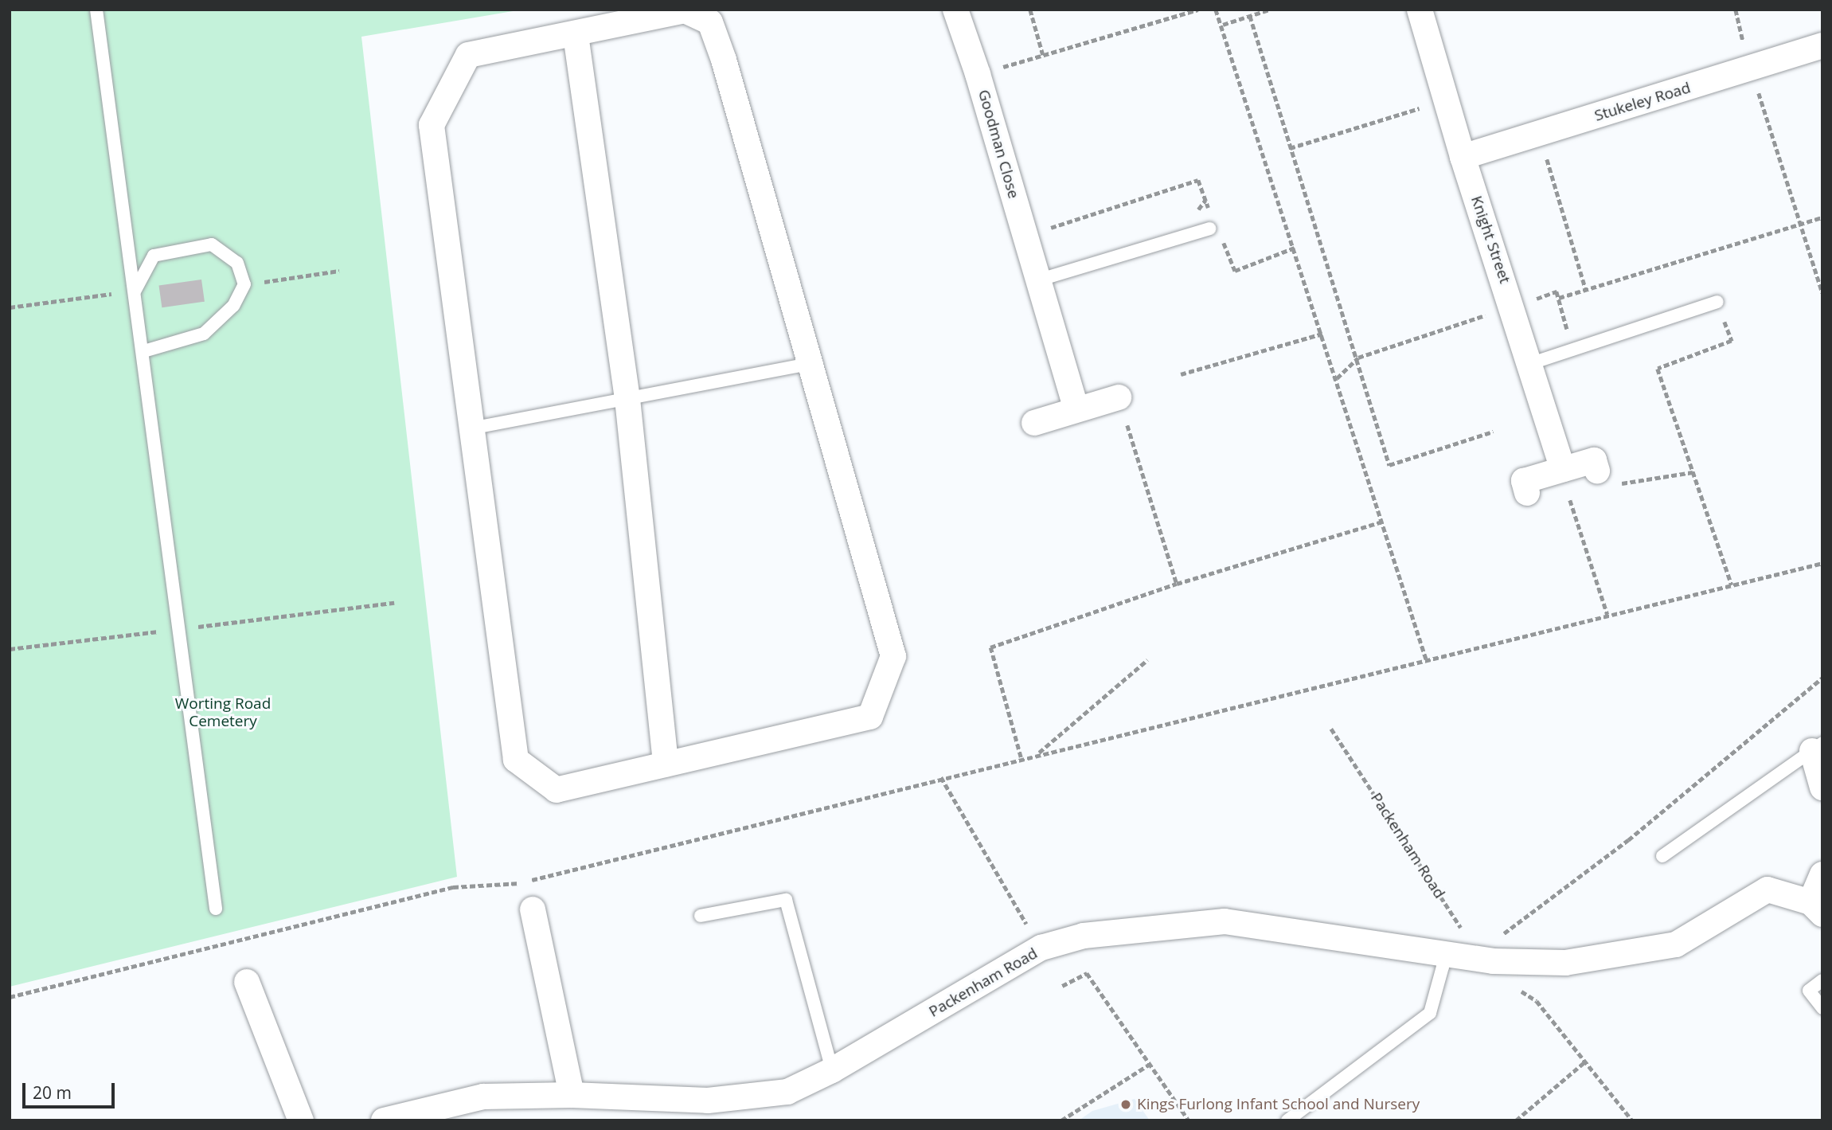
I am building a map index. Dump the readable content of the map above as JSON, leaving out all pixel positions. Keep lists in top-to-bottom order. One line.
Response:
{"streets":{"street":["Stukeley Road","Goodman Close","Knight Street","Packenham Road"]},"crossings":[["Stukeley Road","Knight Street"]],"parks":["Worting Road Cemetery"],"places":["Kings Furlong Infant School and Nursery"],"scale_bar":"20 m"}
